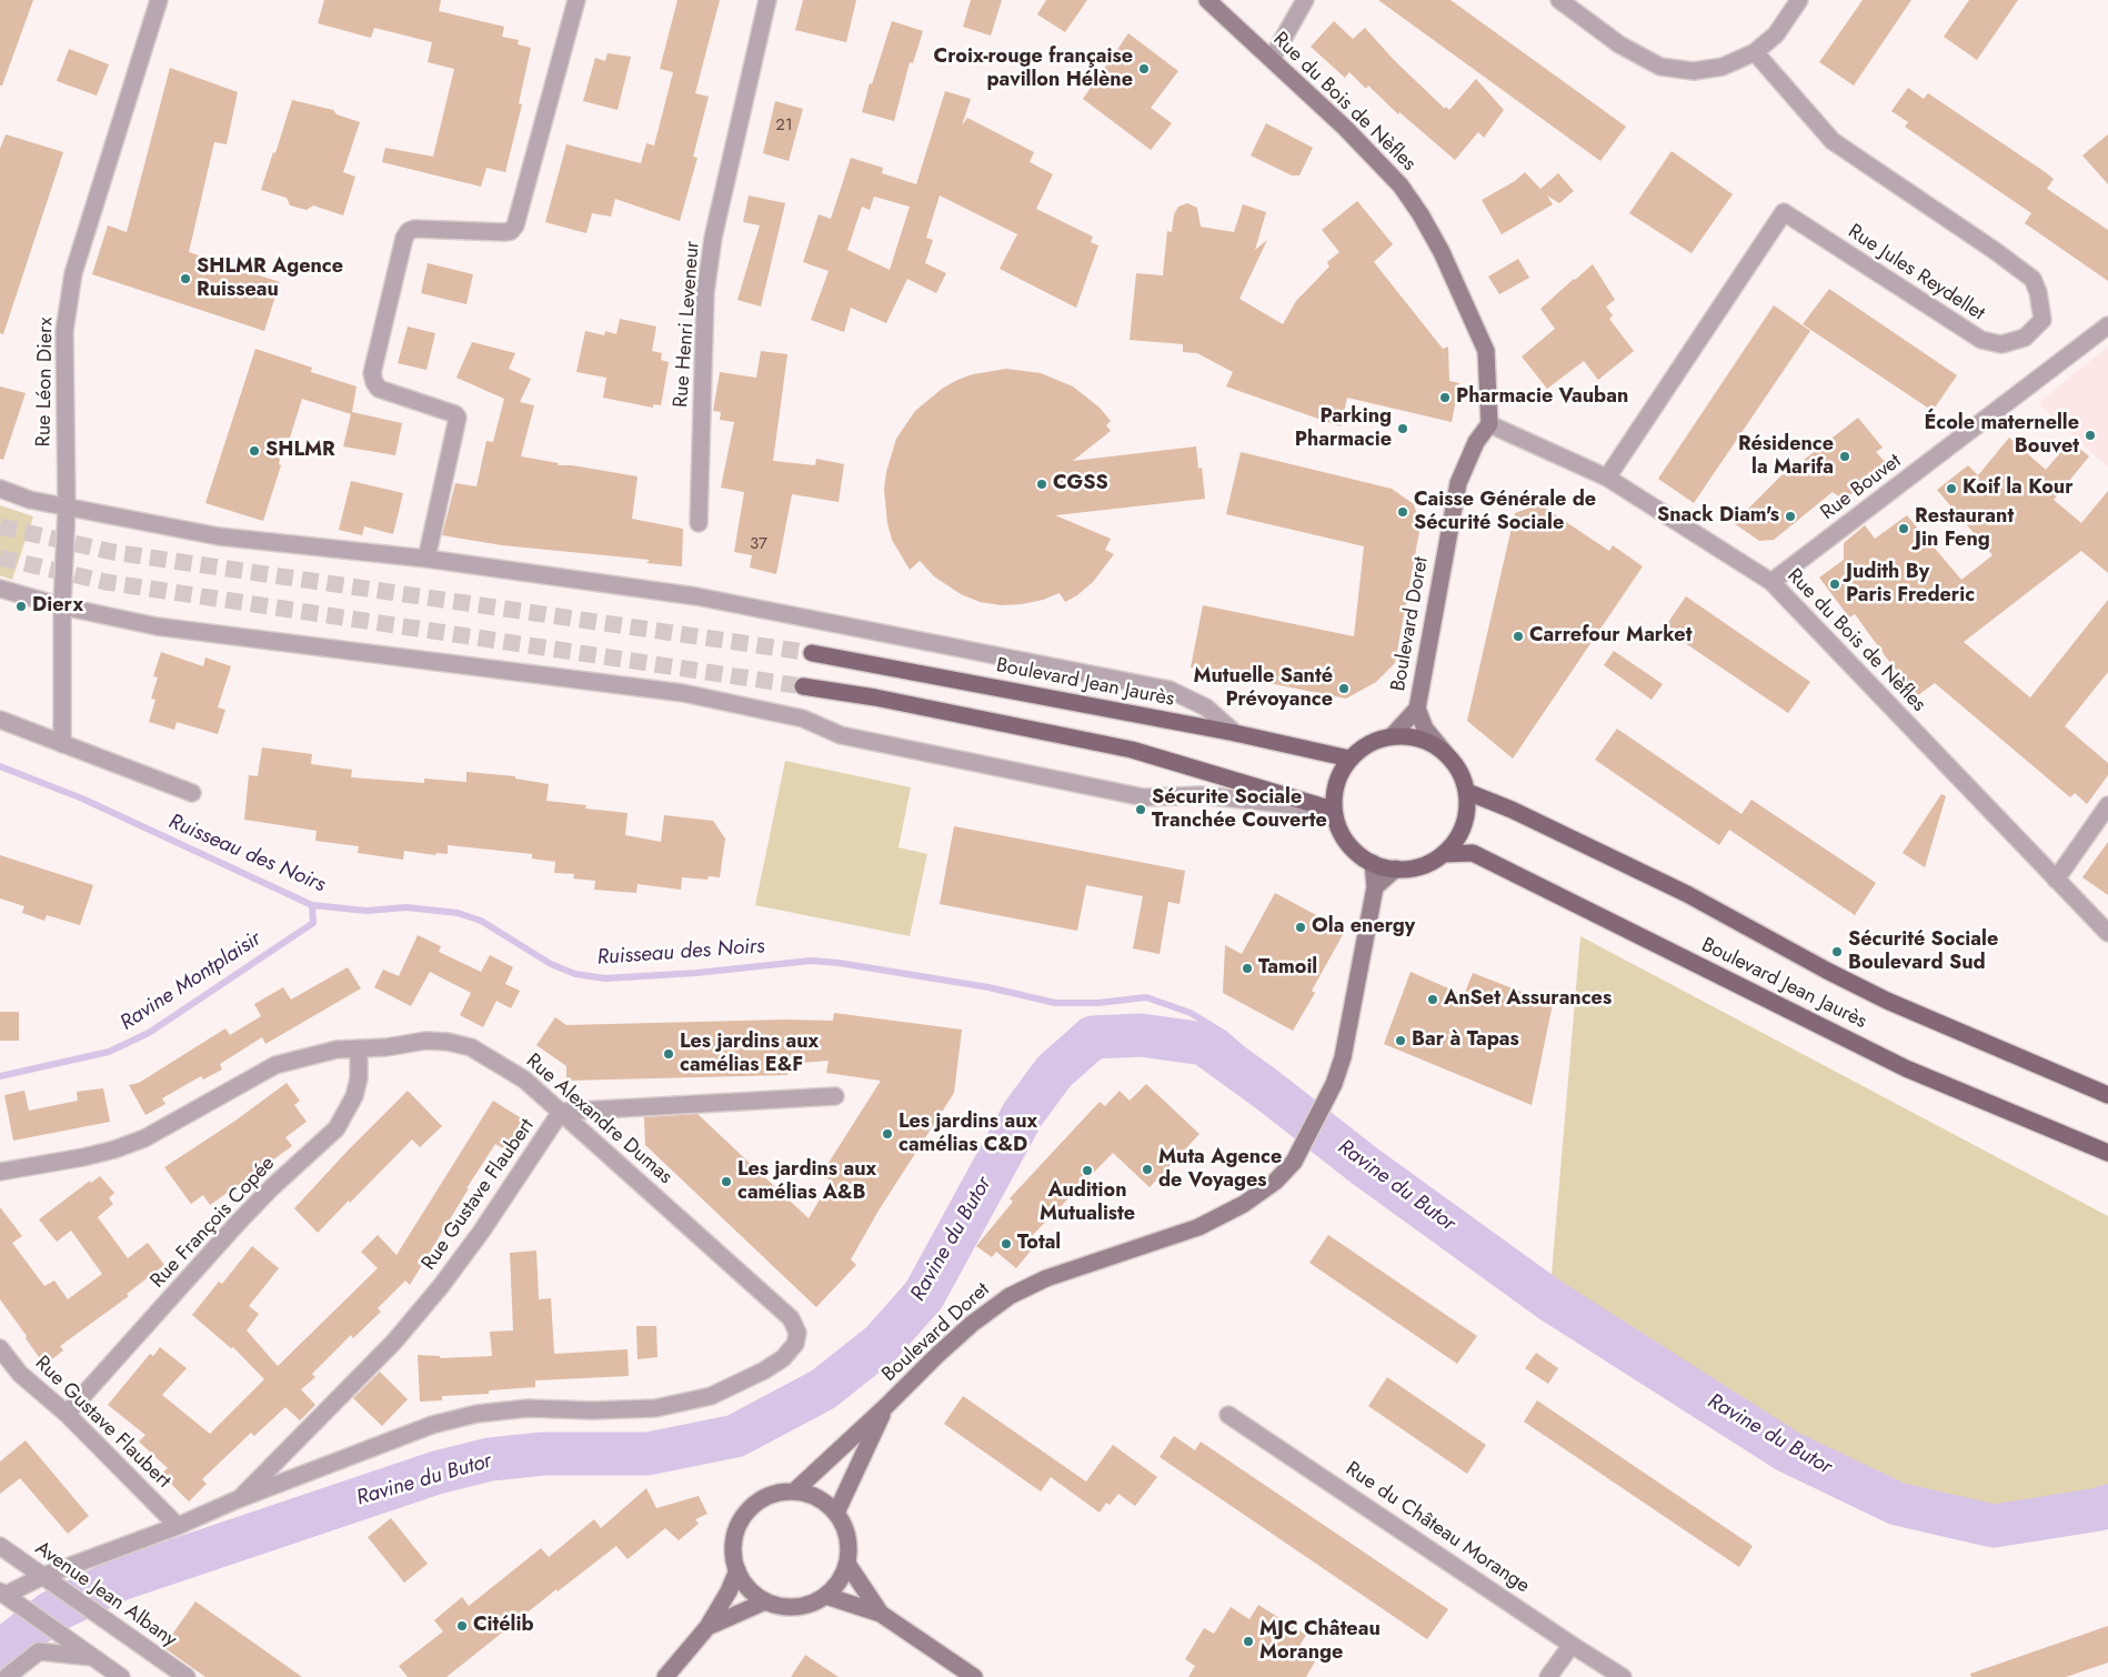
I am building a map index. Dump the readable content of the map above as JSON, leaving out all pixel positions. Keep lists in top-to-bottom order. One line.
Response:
{"streets":{"main road":["Boulevard Jean Jaurès"],"street":["Rue du Bois de Nèfles","Rue Jules Reydellet","Rue Henri Leveneur","Rue Léon Dierx","Rue Bouvet","Boulevard Doret","Rue Alexandre Dumas","Rue Gustave Flaubert","Rue François Copée","Rue du Château Morange","Avenue Jean Albany"]},"crossings":[["Rue du Bois de Nèfles","Rue Jules Reydellet"],["Rue du Bois de Nèfles","Rue Bouvet"],["Rue du Bois de Nèfles","Boulevard Doret"],["Boulevard Doret","Boulevard Jean Jaurès"],["Rue Alexandre Dumas","Rue Gustave Flaubert"],["Rue Alexandre Dumas","Rue François Copée"],["Rue Gustave Flaubert","Rue François Copée"],["Rue Gustave Flaubert","Avenue Jean Albany"]],"water":["Ruisseau des Noirs","Ravine Montplaisir","Ravine du Butor"],"places":["Croix-rouge française pavillon Hélène","SHLMR Agence Ruisseau","Pharmacie Vauban","Parking Pharmacie","École maternelle Bouvet","SHLMR","Résidence la Marifa","CGSS","Koif la Kour","Caisse Générale de Sécurité Sociale","Snack Diam's","Restaurant Jin Feng","Judith By Paris Frederic","Dierx","Carrefour Market","Mutuelle Santé Prévoyance","Sécurite Sociale Tranchée Couverte","Ola energy","Sécurité Sociale Boulevard Sud","Tamoil","AnSet Assurances","Bar à Tapas","Les jardins aux camélias E&F","Les jardins aux camélias C&D","Muta Agence de Voyages","Audition Mutualiste","Les jardins aux camélias A&B","Total","Citélib","MJC Château Morange"],"house_numbers":["21","37"]}
